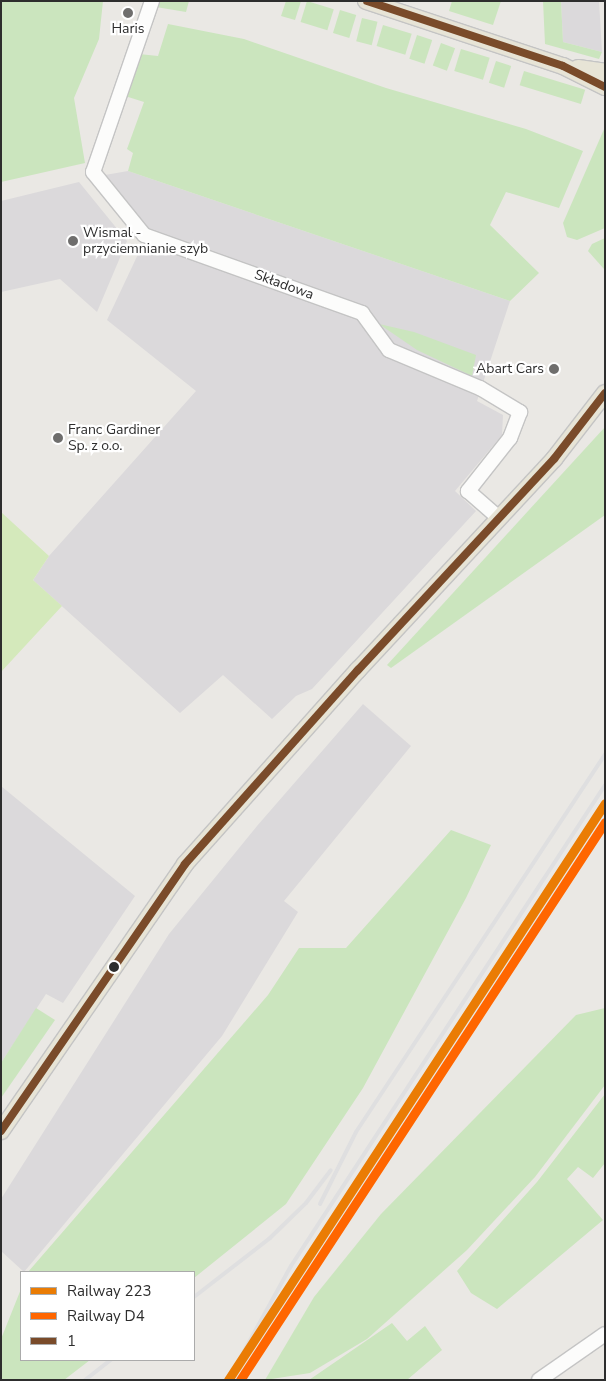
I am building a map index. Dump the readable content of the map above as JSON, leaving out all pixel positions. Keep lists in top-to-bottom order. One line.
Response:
{"streets":{"street":["Składowa"]},"places":["Haris","Wismal - przyciemnianie szyb","Abart Cars","Franc Gardiner Sp. z o.o."],"lines":["transit line 1","rail line 223","rail line D4"],"legend":["Railway 223","Railway D4","1"]}
